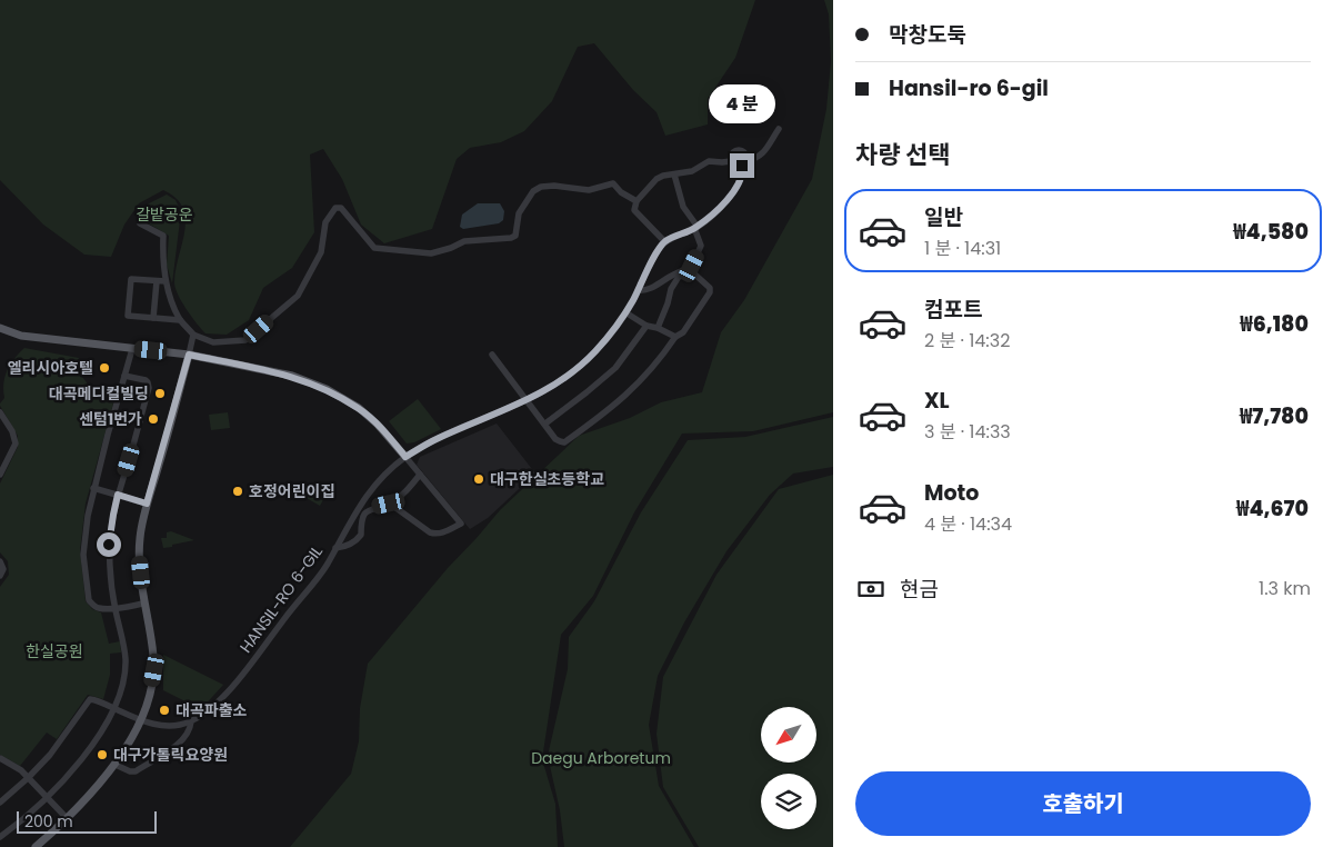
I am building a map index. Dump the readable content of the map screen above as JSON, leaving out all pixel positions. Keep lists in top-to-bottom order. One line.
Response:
{"streets":{"street":["HANSIL-RO 6-GIL"]},"parks":["갈밭공운","한실공원","Daegu Arboretum"],"places":["엘리시아호텔","대곡메디컬빌딩","센텀1번가","대구한실초등학교","호정어린이집","대곡파출소","대구가톨릭요양원"],"scale_bar":"200 m","north":"bottom left","page":{"banner":["막창도둑","Hansil-ro 6-gil"],"bubble":"4 분","heading":"차량 선택","list":[{"name":"일반","note":"1 분 · 14:31","value":"₩4,580"},{"name":"컴포트","note":"2 분 · 14:32","value":"₩6,180"},{"name":"XL","note":"3 분 · 14:33","value":"₩7,780"},{"name":"Moto","note":"4 분 · 14:34","value":"₩4,670"}],"pay":["현금","1.3 km"],"buttons":"호출하기","scale":"200 m"}}
